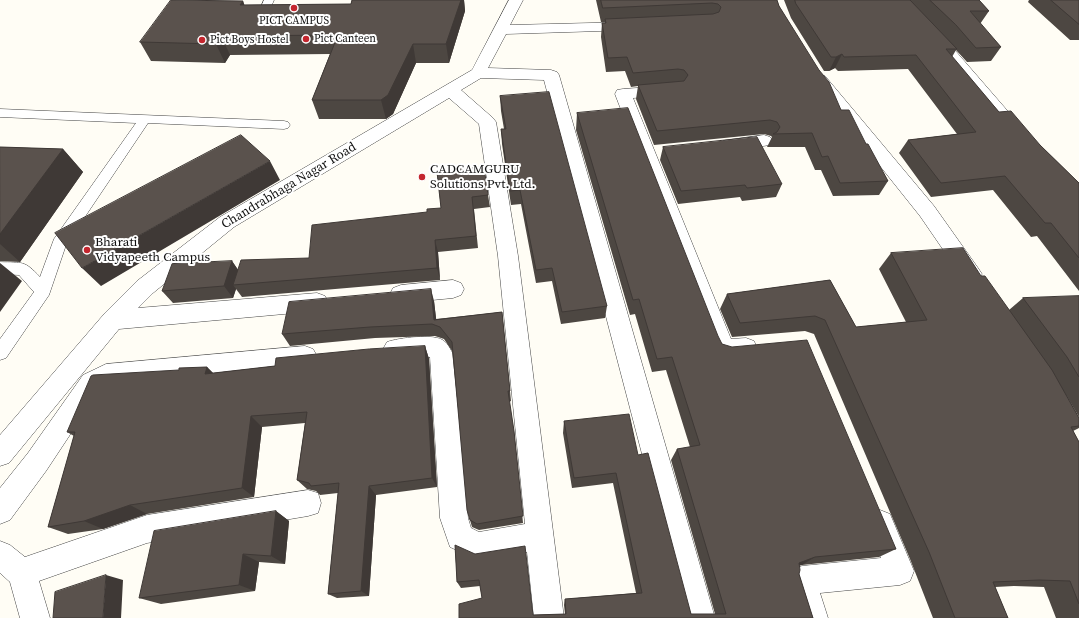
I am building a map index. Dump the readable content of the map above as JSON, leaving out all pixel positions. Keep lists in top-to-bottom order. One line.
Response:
{"streets":{"street":["Chandrabhaga Nagar Road"]},"places":["PICT CAMPUS","Pict Canteen","Pict Boys Hostel","CADCAMGURU Solutions Pvt. Ltd.","Bharati Vidyapeeth Campus"]}
